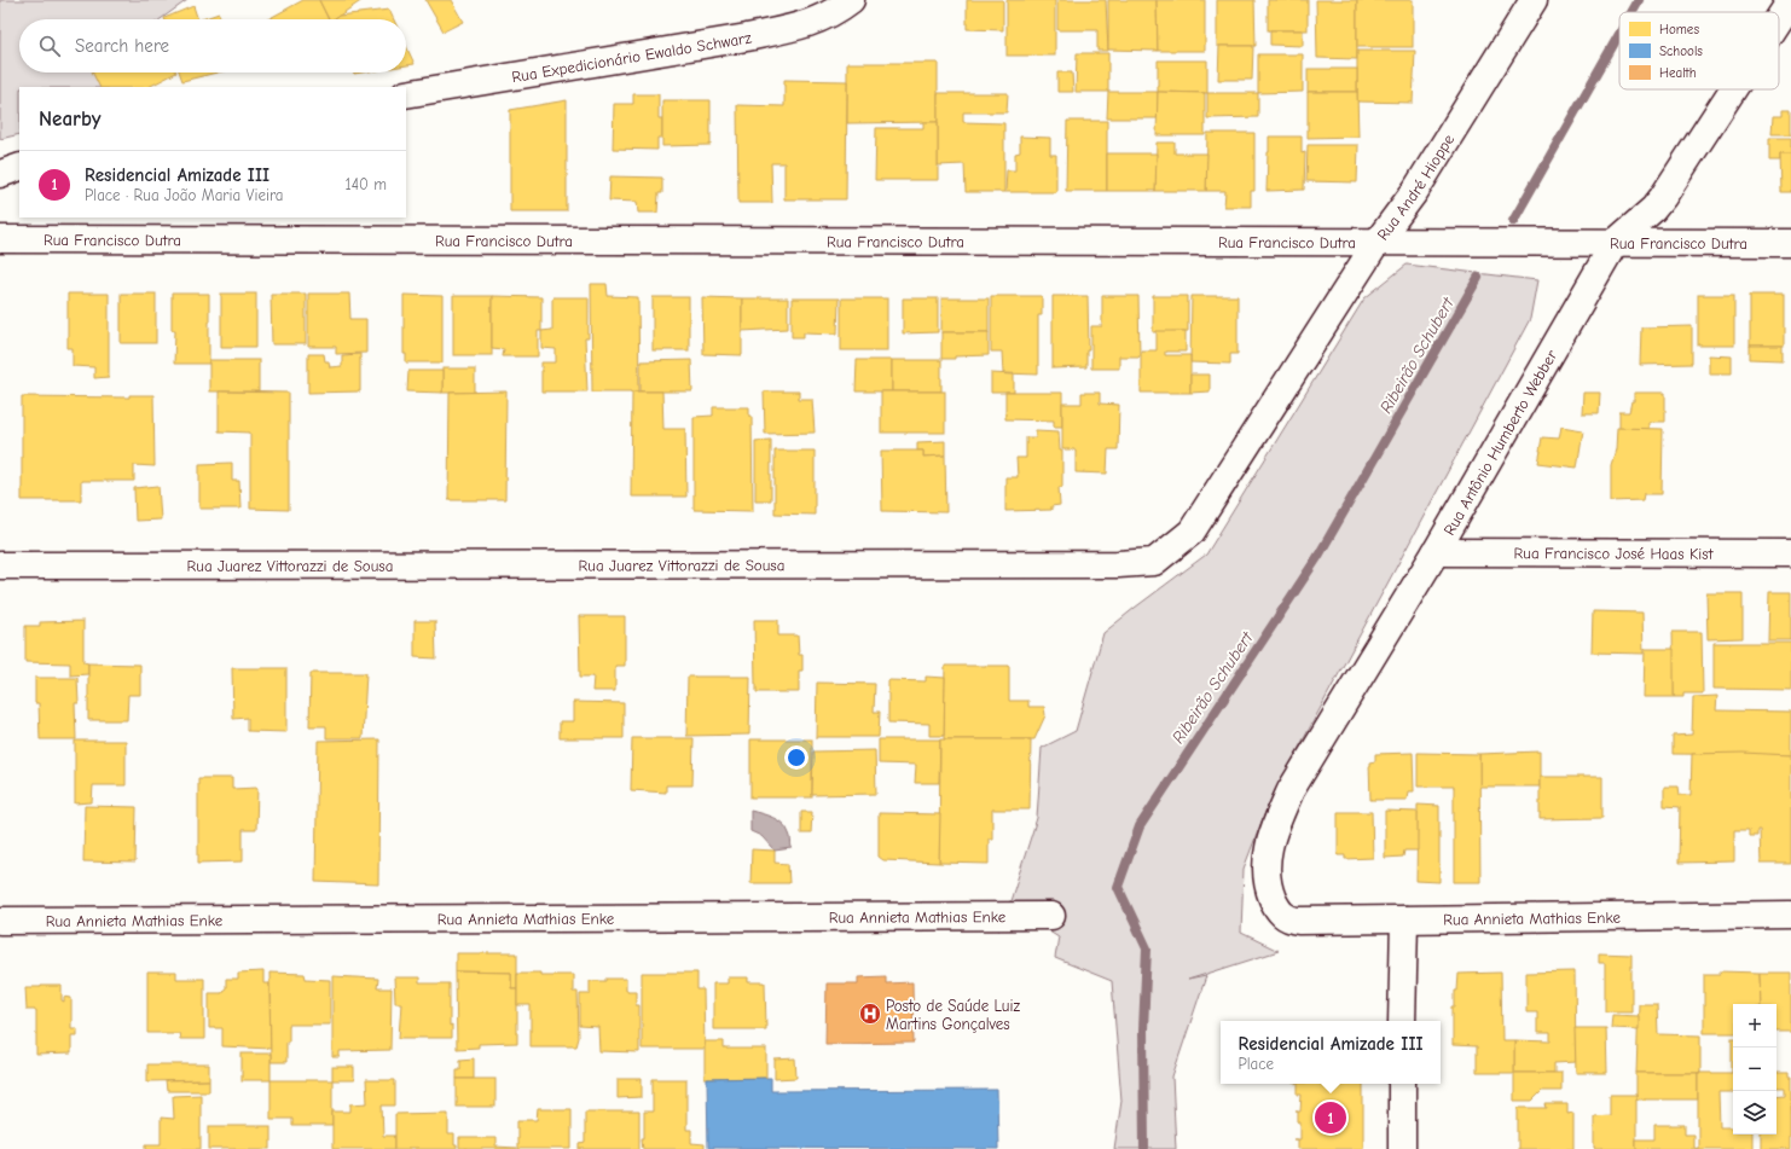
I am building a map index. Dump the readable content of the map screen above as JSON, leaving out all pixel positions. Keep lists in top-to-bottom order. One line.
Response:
{"streets":{"street":["Rua Expedicionário Ewaldo Schwarz","Rua André Hioppe","Rua Francisco Dutra","Rua Antônio Humberto Webber","Rua Francisco José Haas Kist","Rua Juarez Vittorazzi de Sousa","Rua Annieta Mathias Enke"]},"crossings":[["Rua André Hioppe","Rua Francisco Dutra"],["Rua André Hioppe","Rua Juarez Vittorazzi de Sousa"],["Rua Francisco Dutra","Rua Antônio Humberto Webber"],["Rua Antônio Humberto Webber","Rua Francisco José Haas Kist"],["Rua Antônio Humberto Webber","Rua Annieta Mathias Enke"]],"water":["Ribeirão Schubert"],"places":{"hospital":["Posto de Saúde Luiz Martins Gonçalves"]},"legend":["Homes","Schools","Health"],"page":{"search":"Search here","heading":"Nearby","list":[{"mark":"1","name":"Residencial Amizade III","note":"Place · Rua João Maria Vieira","value":"140 m"}],"map_buttons":["+","−"],"popup":["Residencial Amizade III","Place"],"pins":"1"}}
